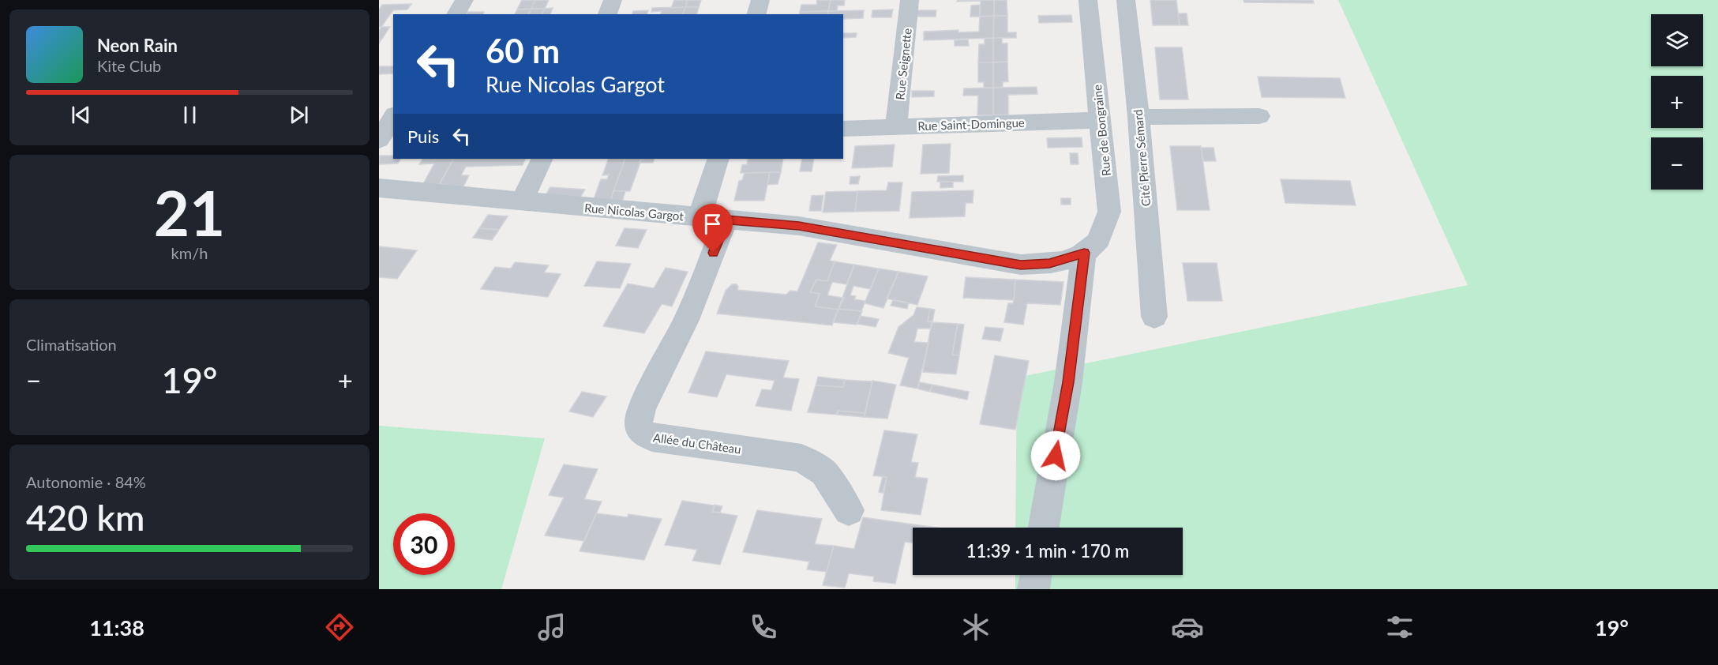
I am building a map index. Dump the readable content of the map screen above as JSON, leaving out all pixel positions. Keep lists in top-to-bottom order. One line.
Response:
{"streets":{"street":["Rue Seignette","Rue Saint-Domingue","Rue de Bongraine","Cité Pierre Sémard","Rue Nicolas Gargot","Allée du Château"]},"crossings":[["Rue Seignette","Rue Saint-Domingue"],["Rue Saint-Domingue","Rue de Bongraine"],["Rue de Bongraine","Rue Nicolas Gargot"],["Rue Nicolas Gargot","Allée du Château"]],"page":{"map_buttons":["+","−"],"turn":["60 m","Rue Nicolas Gargot"],"song":["Neon Rain","Kite Club"],"then":"Puis","tile":[["21","km/h"],"Climatisation",["Autonomie · 84%","420 km"]],"heat":["−","19°","+"],"limit":"30","trip":"11:39 · 1 min · 170 m","tabs":["11:38","19°"]}}
